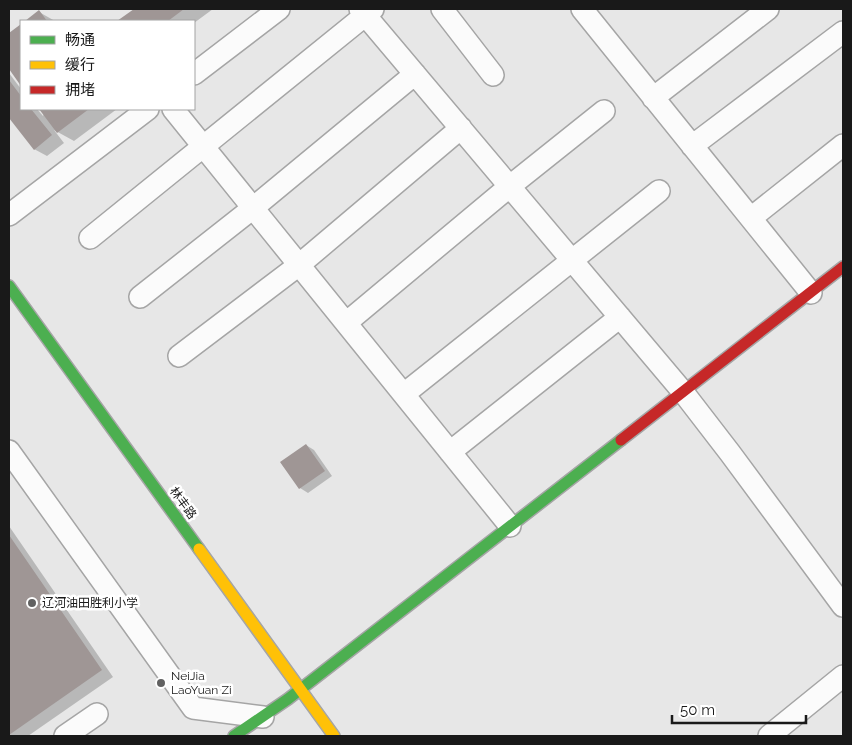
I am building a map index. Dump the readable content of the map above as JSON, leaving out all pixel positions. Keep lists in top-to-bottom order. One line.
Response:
{"streets":{"street":["林丰路"]},"places":["辽河油田胜利小学","NeiJia LaoYuan Zi"],"legend":["畅通","缓行","拥堵"],"scale_bar":"50 m"}
